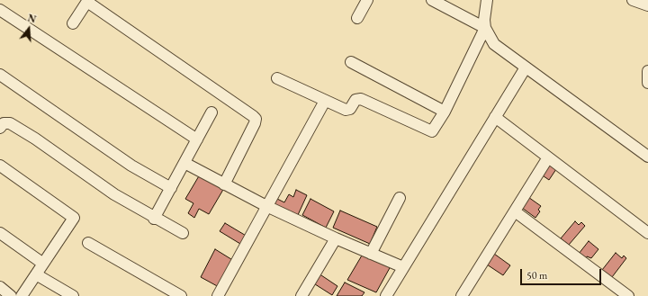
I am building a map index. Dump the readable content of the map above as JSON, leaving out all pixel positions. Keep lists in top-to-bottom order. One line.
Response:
{"scale_bar":"50 m","north":"top"}
